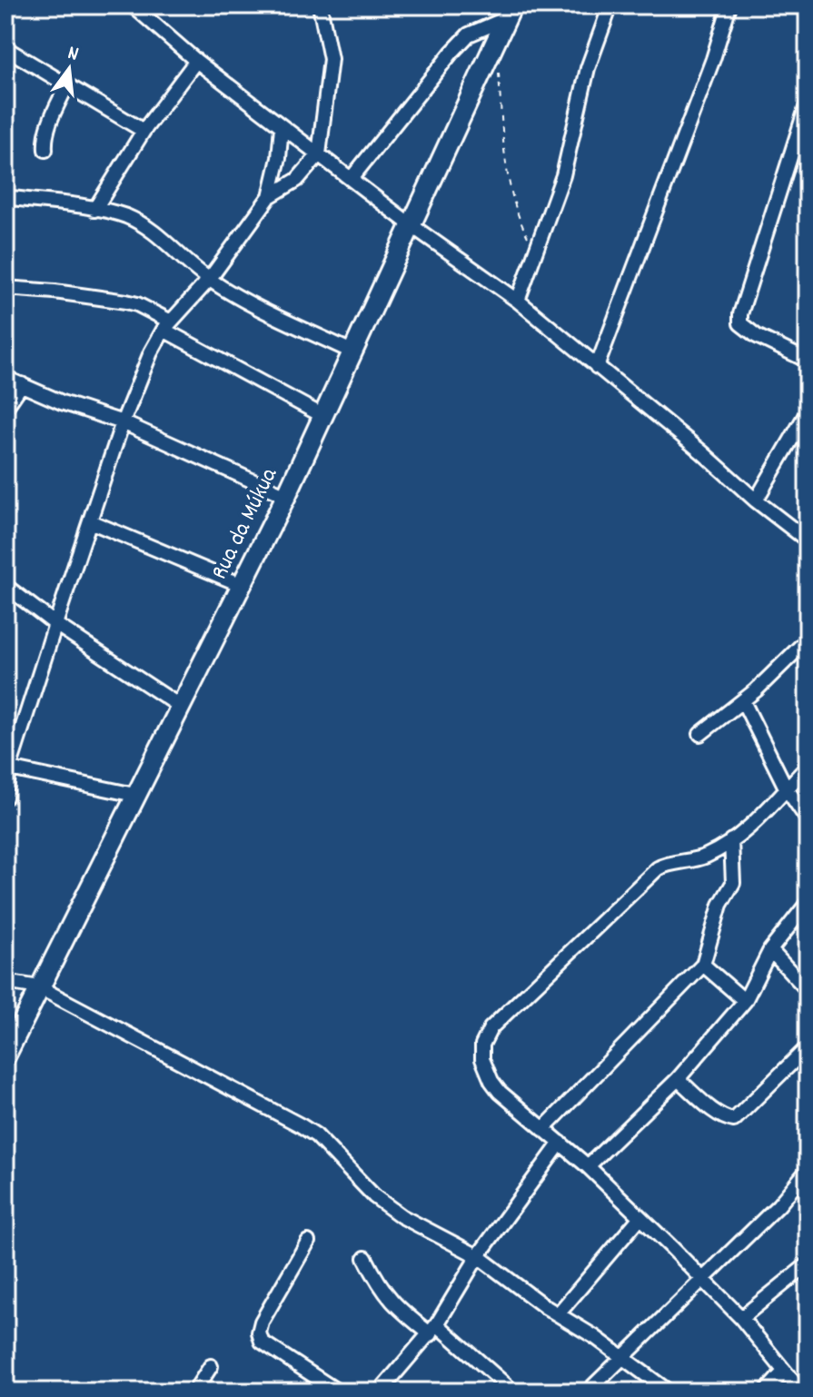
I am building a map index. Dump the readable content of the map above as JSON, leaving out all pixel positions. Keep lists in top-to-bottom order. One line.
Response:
{"streets":{"street":["Rua da Múkua"]},"north":"top"}
